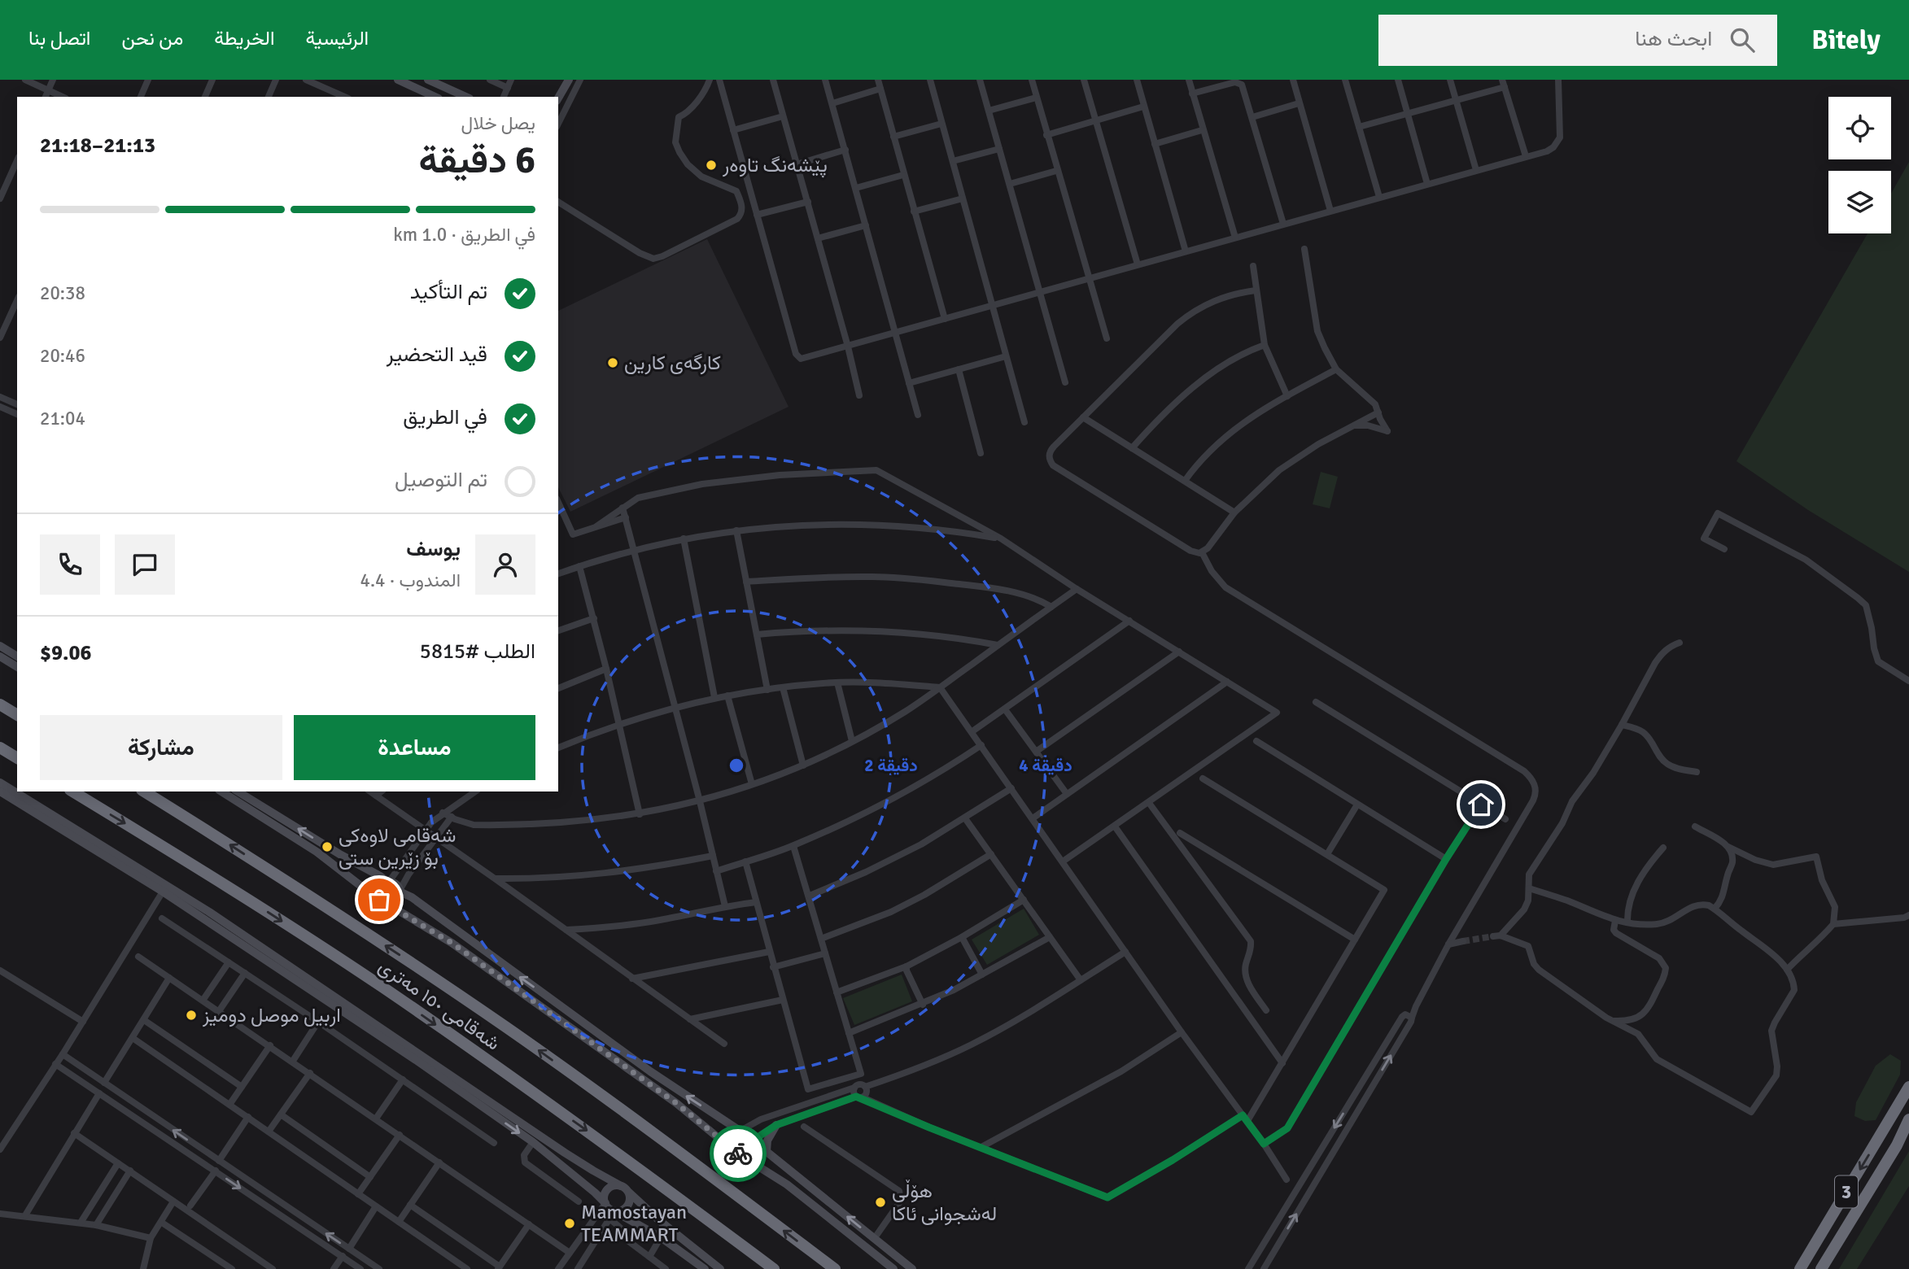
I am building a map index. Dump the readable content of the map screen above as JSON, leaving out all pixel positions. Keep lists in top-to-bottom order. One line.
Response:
{"streets":{"highway":["شەقامی ١٥٠ مەتری","3"]},"places":["پێشەنگ تاوەر","کارگەی کارین","شەقامی لاوەکی بۆ زێرین ستی","اربيل موصل دوميز","هۆڵی لەشجوانی ئاکا","Mamostayan TEAMMART"],"page":{"header":"Bitely","search":"ابحث هنا","nav":["الرئيسية","الخريطة","من نحن","اتصل بنا"],"heading":["6 دقيقة","يصل خلال","21:13–21:18"],"panel":["يوسف","المندوب · 4.4","الطلب #5815","$9.06"],"bar":"في الطريق · 1.0 km","list":[["تم التأكيد","20:38"],["قيد التحضير","20:46"],["في الطريق","21:04"],"تم التوصيل"],"buttons":["مساعدة","مشاركة"]},"rings":["2 دقيقة","4 دقيقة"]}
